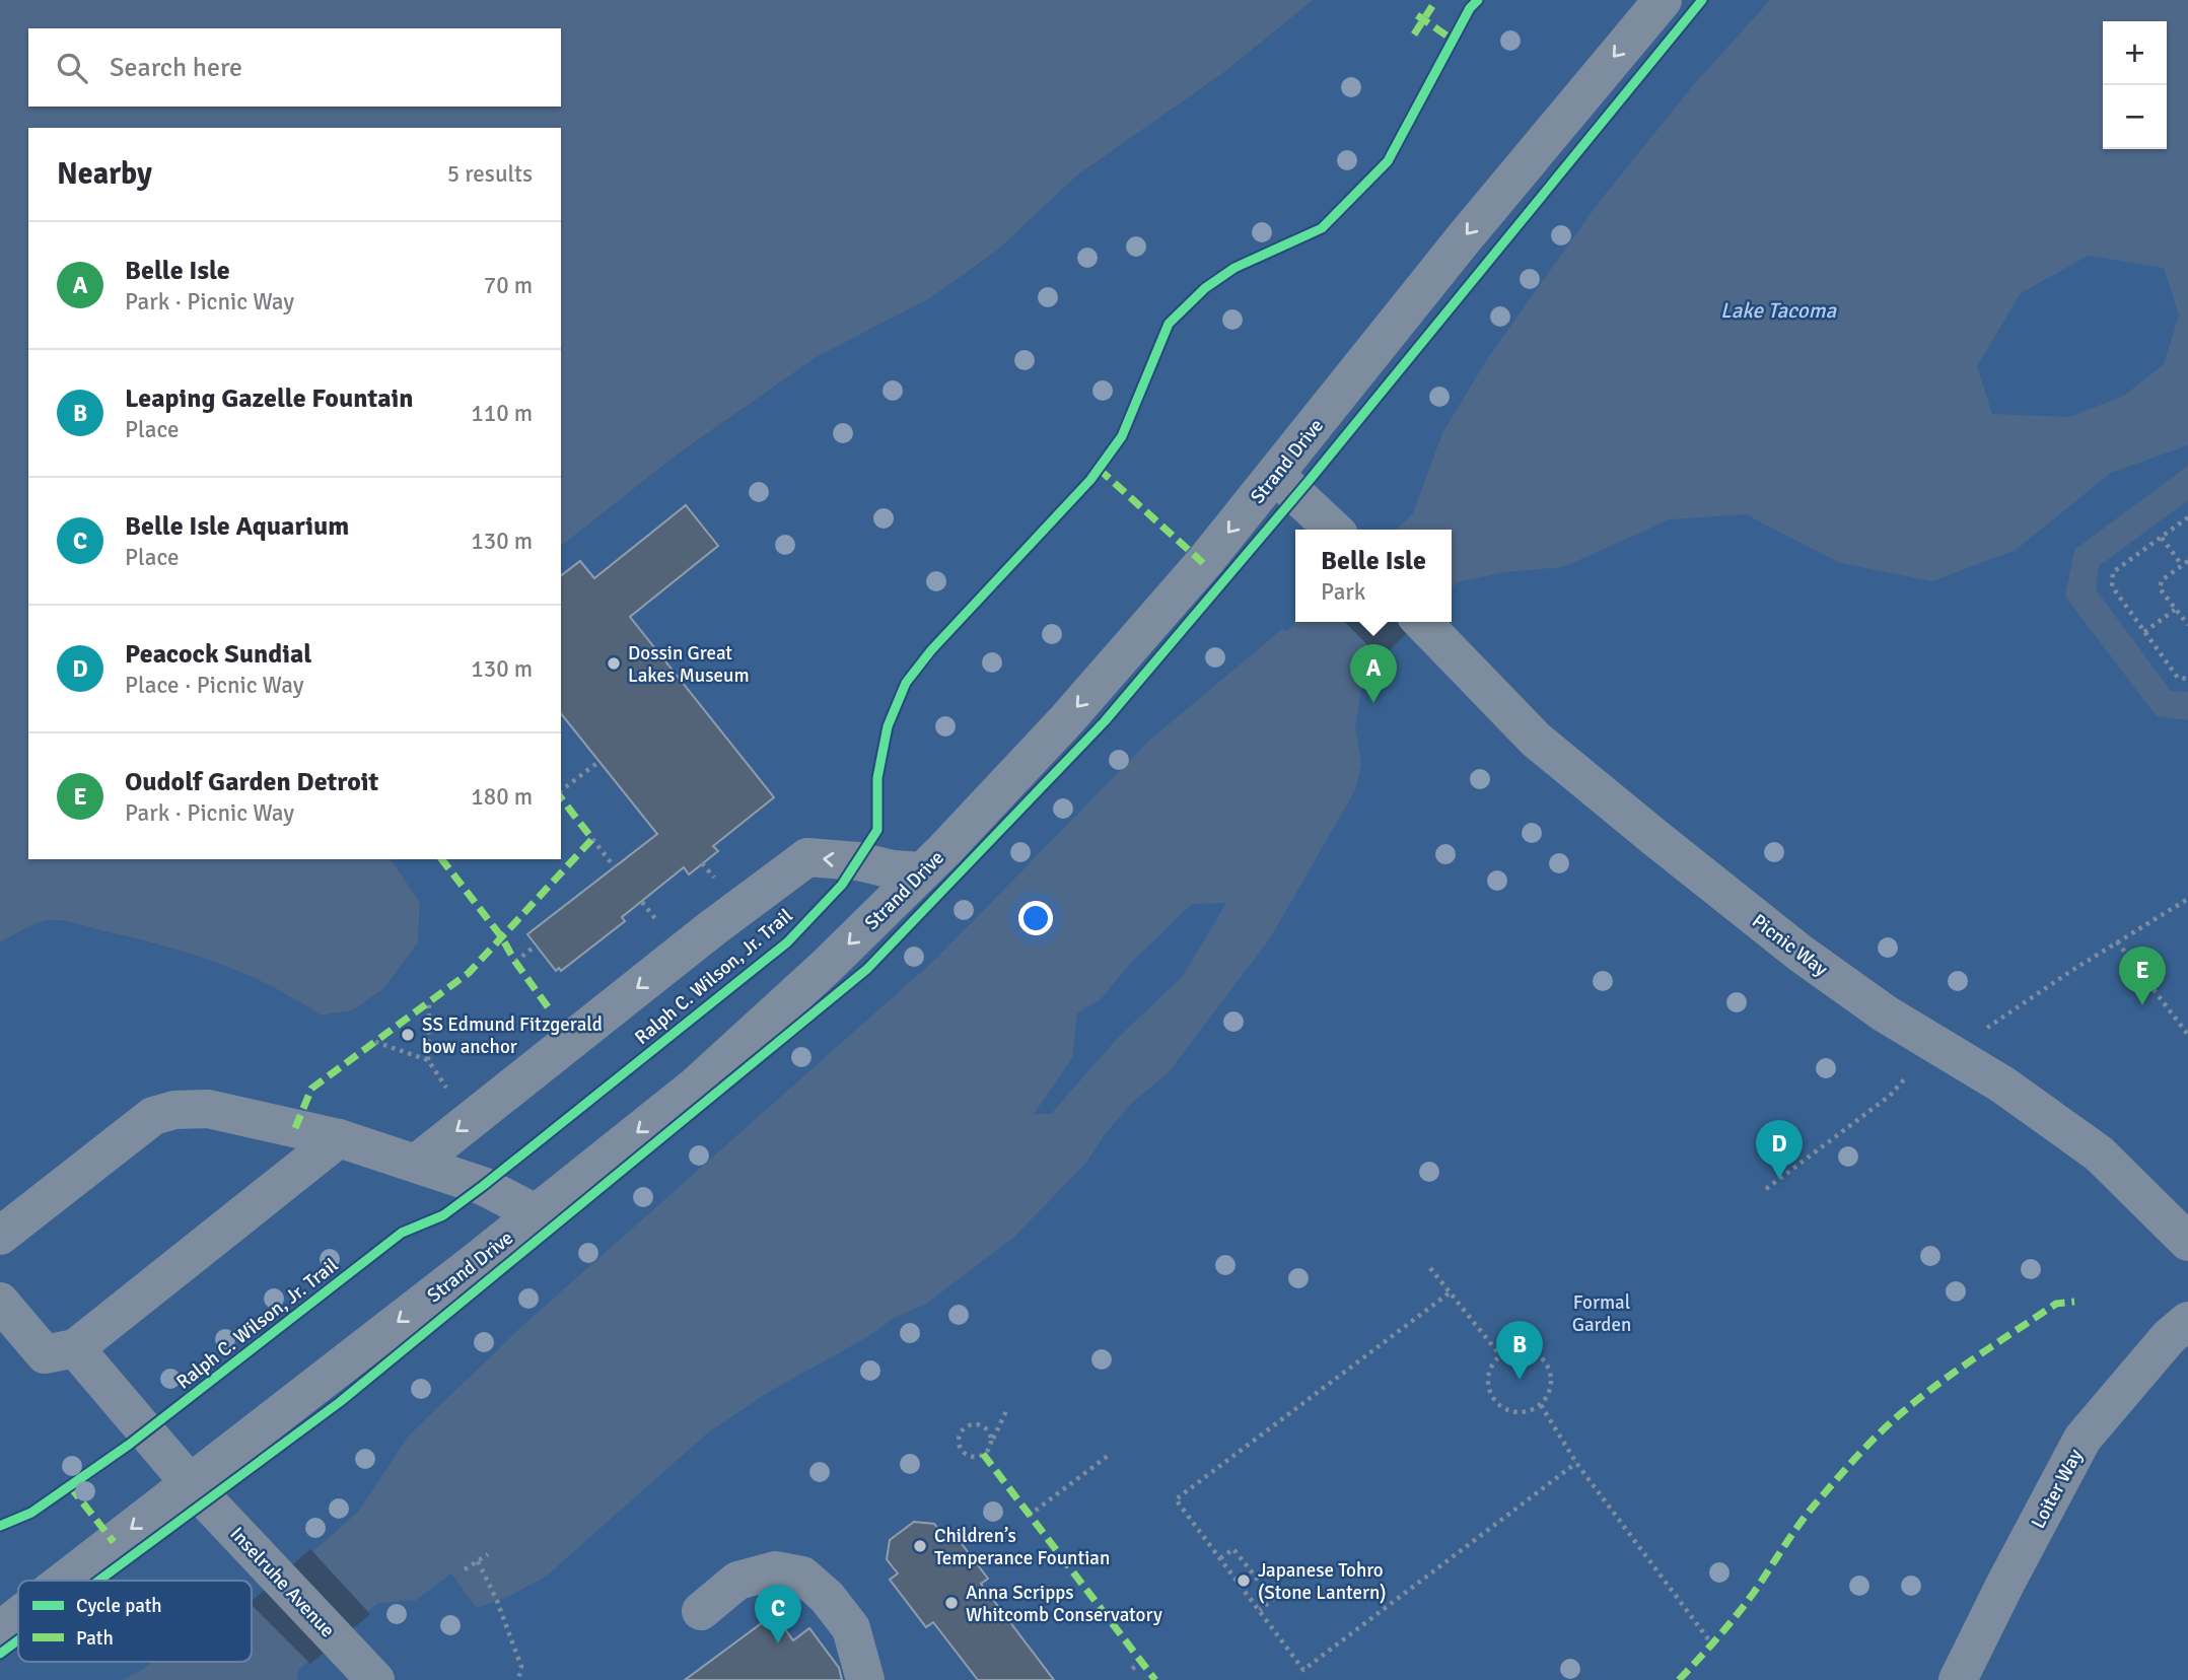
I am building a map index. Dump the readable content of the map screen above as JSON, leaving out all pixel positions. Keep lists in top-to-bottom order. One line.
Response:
{"streets":{"street":["Strand Drive","Picnic Way","Loiter Way","Inselruhe Avenue"],"cycle path":["Ralph C. Wilson, Jr. Trail"]},"crossings":[["Strand Drive","Inselruhe Avenue"]],"water":["Lake Tacoma"],"parks":["Formal Garden"],"places":["Dossin Great Lakes Museum","SS Edmund Fitzgerald bow anchor","Children’s Temperance Fountian","Japanese Tohro (Stone Lantern)","Anna Scripps Whitcomb Conservatory"],"legend":["Cycle path","Path"],"page":{"map_buttons":["+","−"],"search":"Search here","heading":["Nearby","5 results"],"list":[{"mark":"A","name":"Belle Isle","note":"Park · Picnic Way","value":"70 m"},{"mark":"B","name":"Leaping Gazelle Fountain","note":"Place","value":"110 m"},{"mark":"C","name":"Belle Isle Aquarium","note":"Place","value":"130 m"},{"mark":"D","name":"Peacock Sundial","note":"Place · Picnic Way","value":"130 m"},{"mark":"E","name":"Oudolf Garden Detroit","note":"Park · Picnic Way","value":"180 m"}],"popup":["Belle Isle","Park"],"pins":["A","E","D","B","C"]}}
